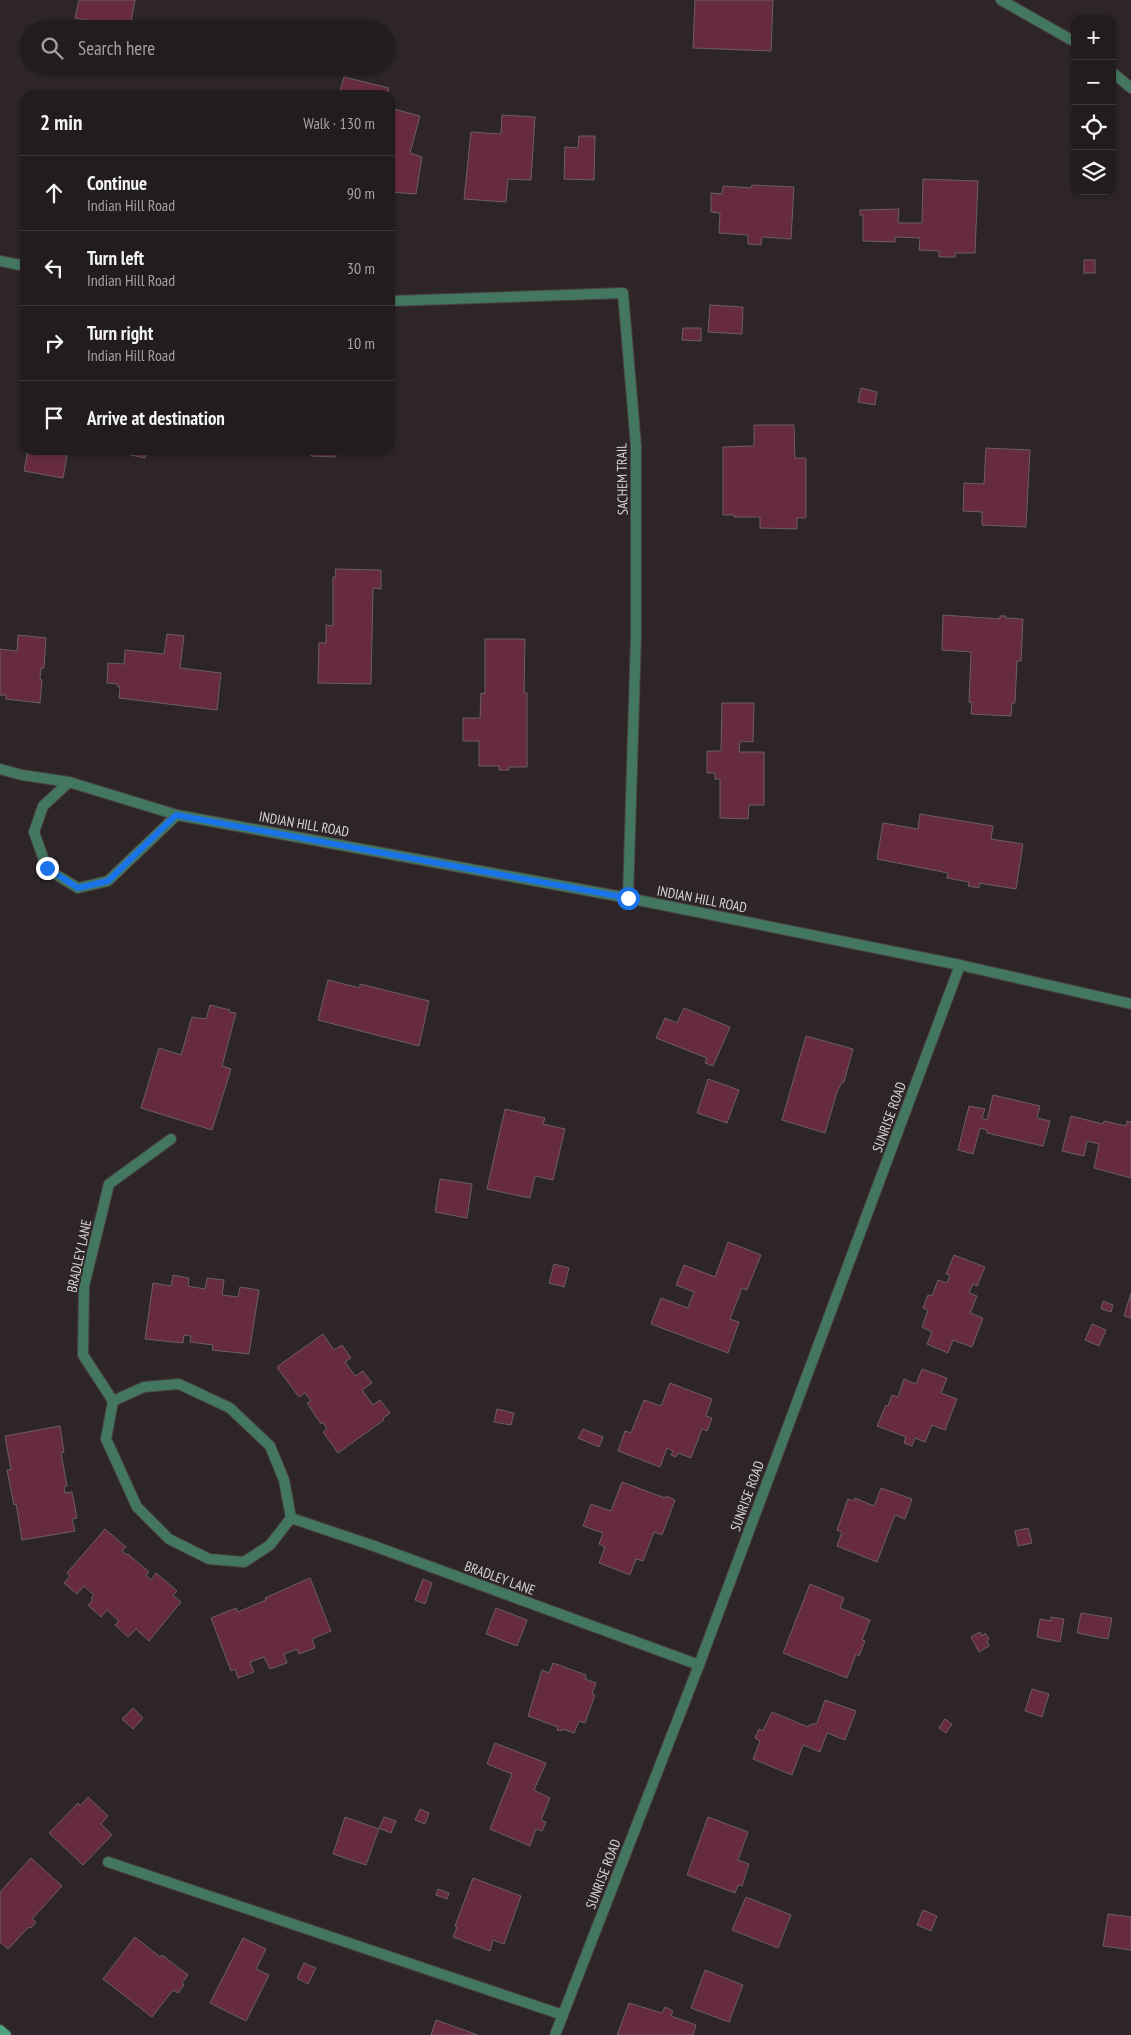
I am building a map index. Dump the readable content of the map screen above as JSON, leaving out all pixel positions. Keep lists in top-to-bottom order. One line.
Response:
{"streets":{"street":["SACHEM TRAIL","INDIAN HILL ROAD","SUNRISE ROAD","BRADLEY LANE"]},"crossings":[["SACHEM TRAIL","INDIAN HILL ROAD"],["INDIAN HILL ROAD","SUNRISE ROAD"],["SUNRISE ROAD","BRADLEY LANE"]],"page":{"map_buttons":["+","−"],"search":"Search here","heading":["2 min","Walk · 130 m"],"list":[["Continue","Indian Hill Road","90 m"],["Turn left","Indian Hill Road","30 m"],["Turn right","Indian Hill Road","10 m"],"Arrive at destination"]}}
